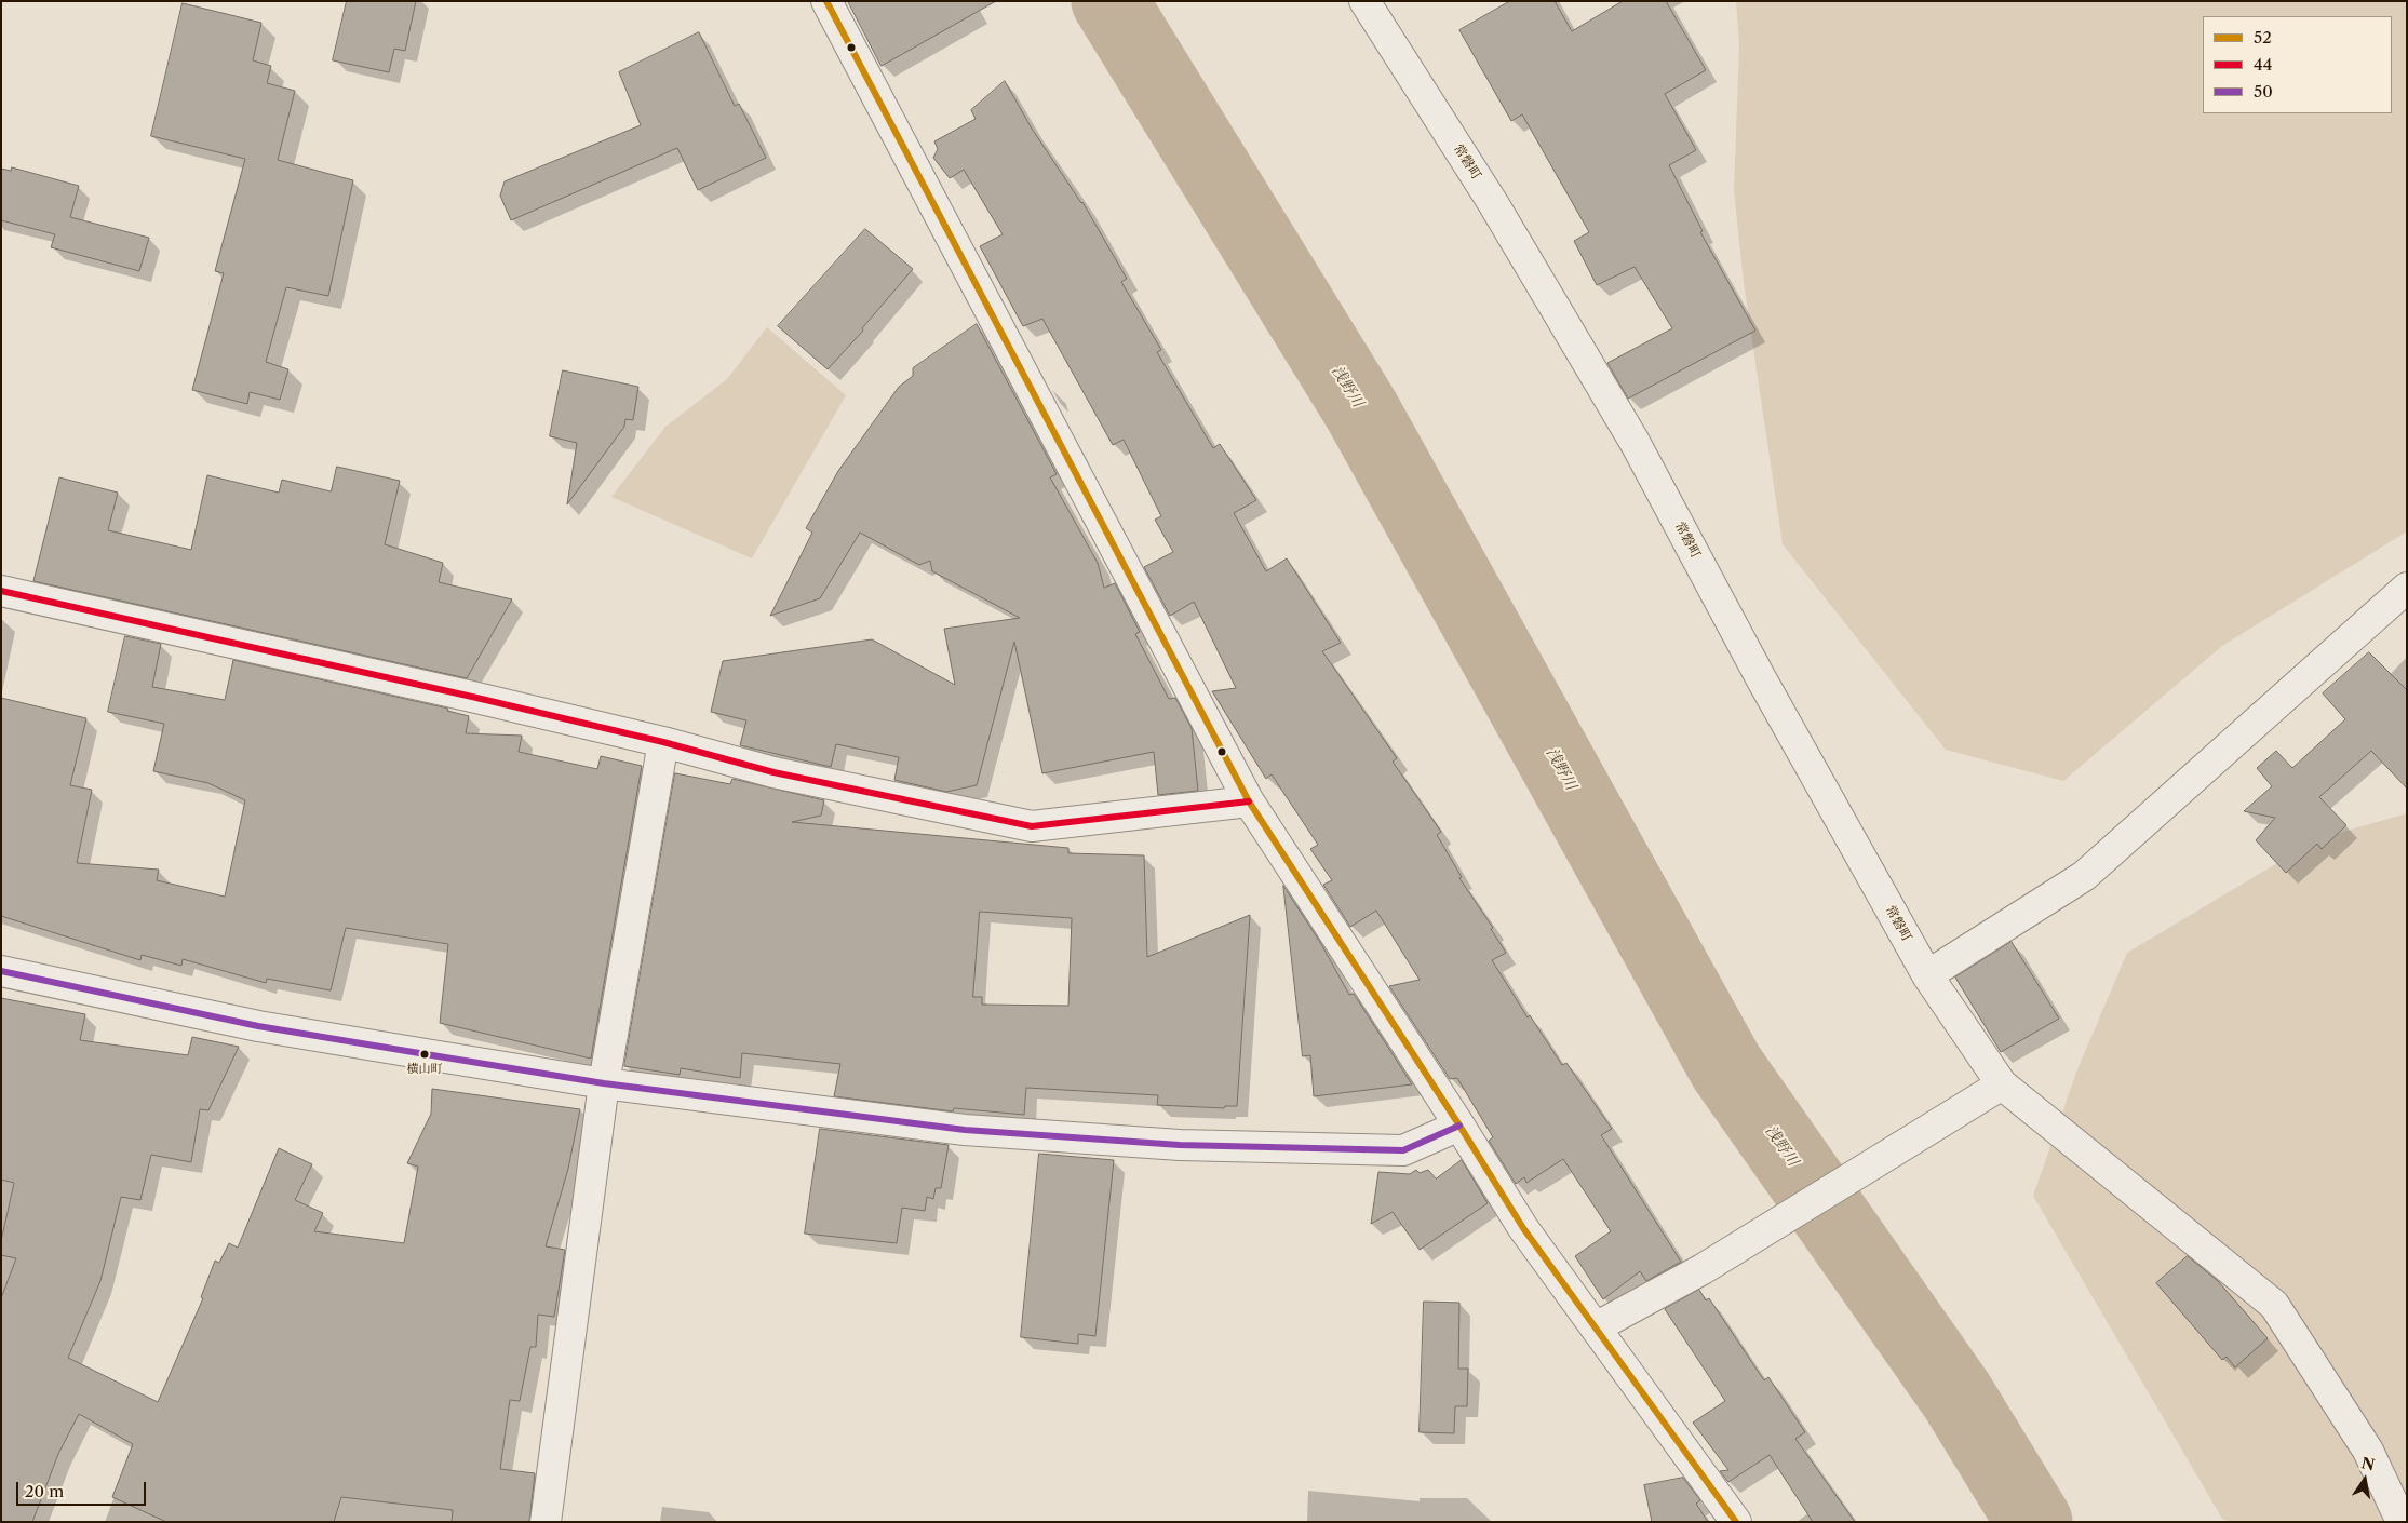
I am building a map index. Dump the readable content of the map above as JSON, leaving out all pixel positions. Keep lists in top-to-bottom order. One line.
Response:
{"streets":{"street":["常磐町"]},"water":["浅野川"],"places":["横山町"],"lines":["transit line 52","transit line 44","transit line 50"],"legend":["52","44","50"],"scale_bar":"20 m","north":"top"}
